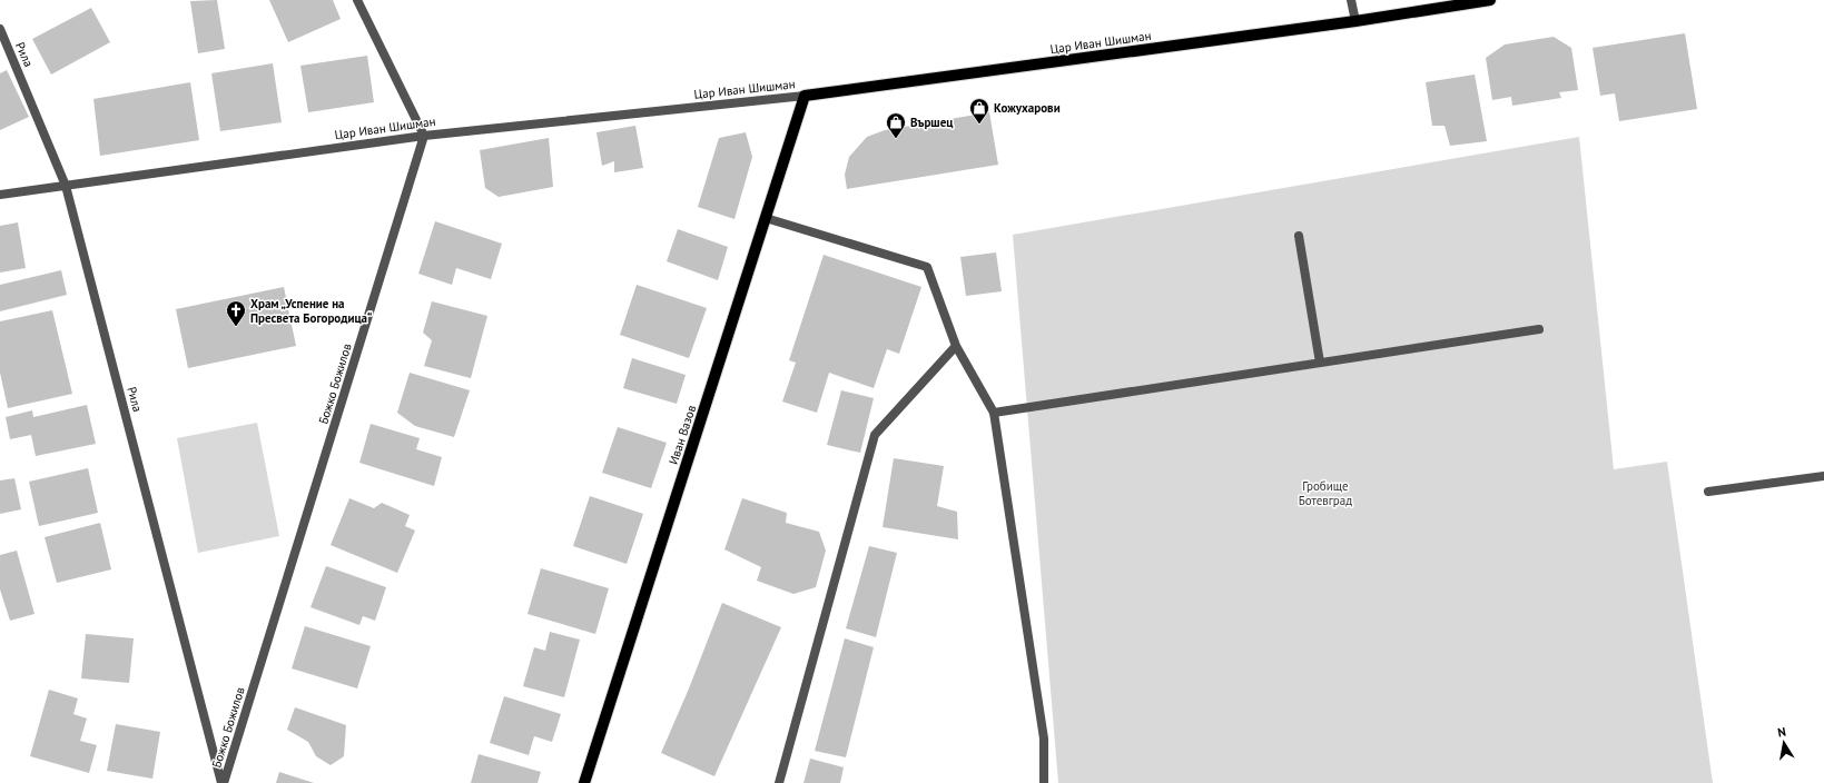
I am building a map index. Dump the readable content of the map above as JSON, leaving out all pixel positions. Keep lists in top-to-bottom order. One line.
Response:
{"streets":{"main road":["Цар Иван Шишман","Иван Вазов"],"street":["Рила","Божко Божилов"]},"crossings":[["Цар Иван Шишман","Рила"],["Цар Иван Шишман","Божко Божилов"],["Цар Иван Шишман","Иван Вазов"],["Рила","Божко Божилов"]],"parks":["Гробище Ботевград"],"places":{"shop":["Кожухарови","Вършец"],"church":["Храм „Успение на Пресвета Богородица“"]},"north":"top"}
